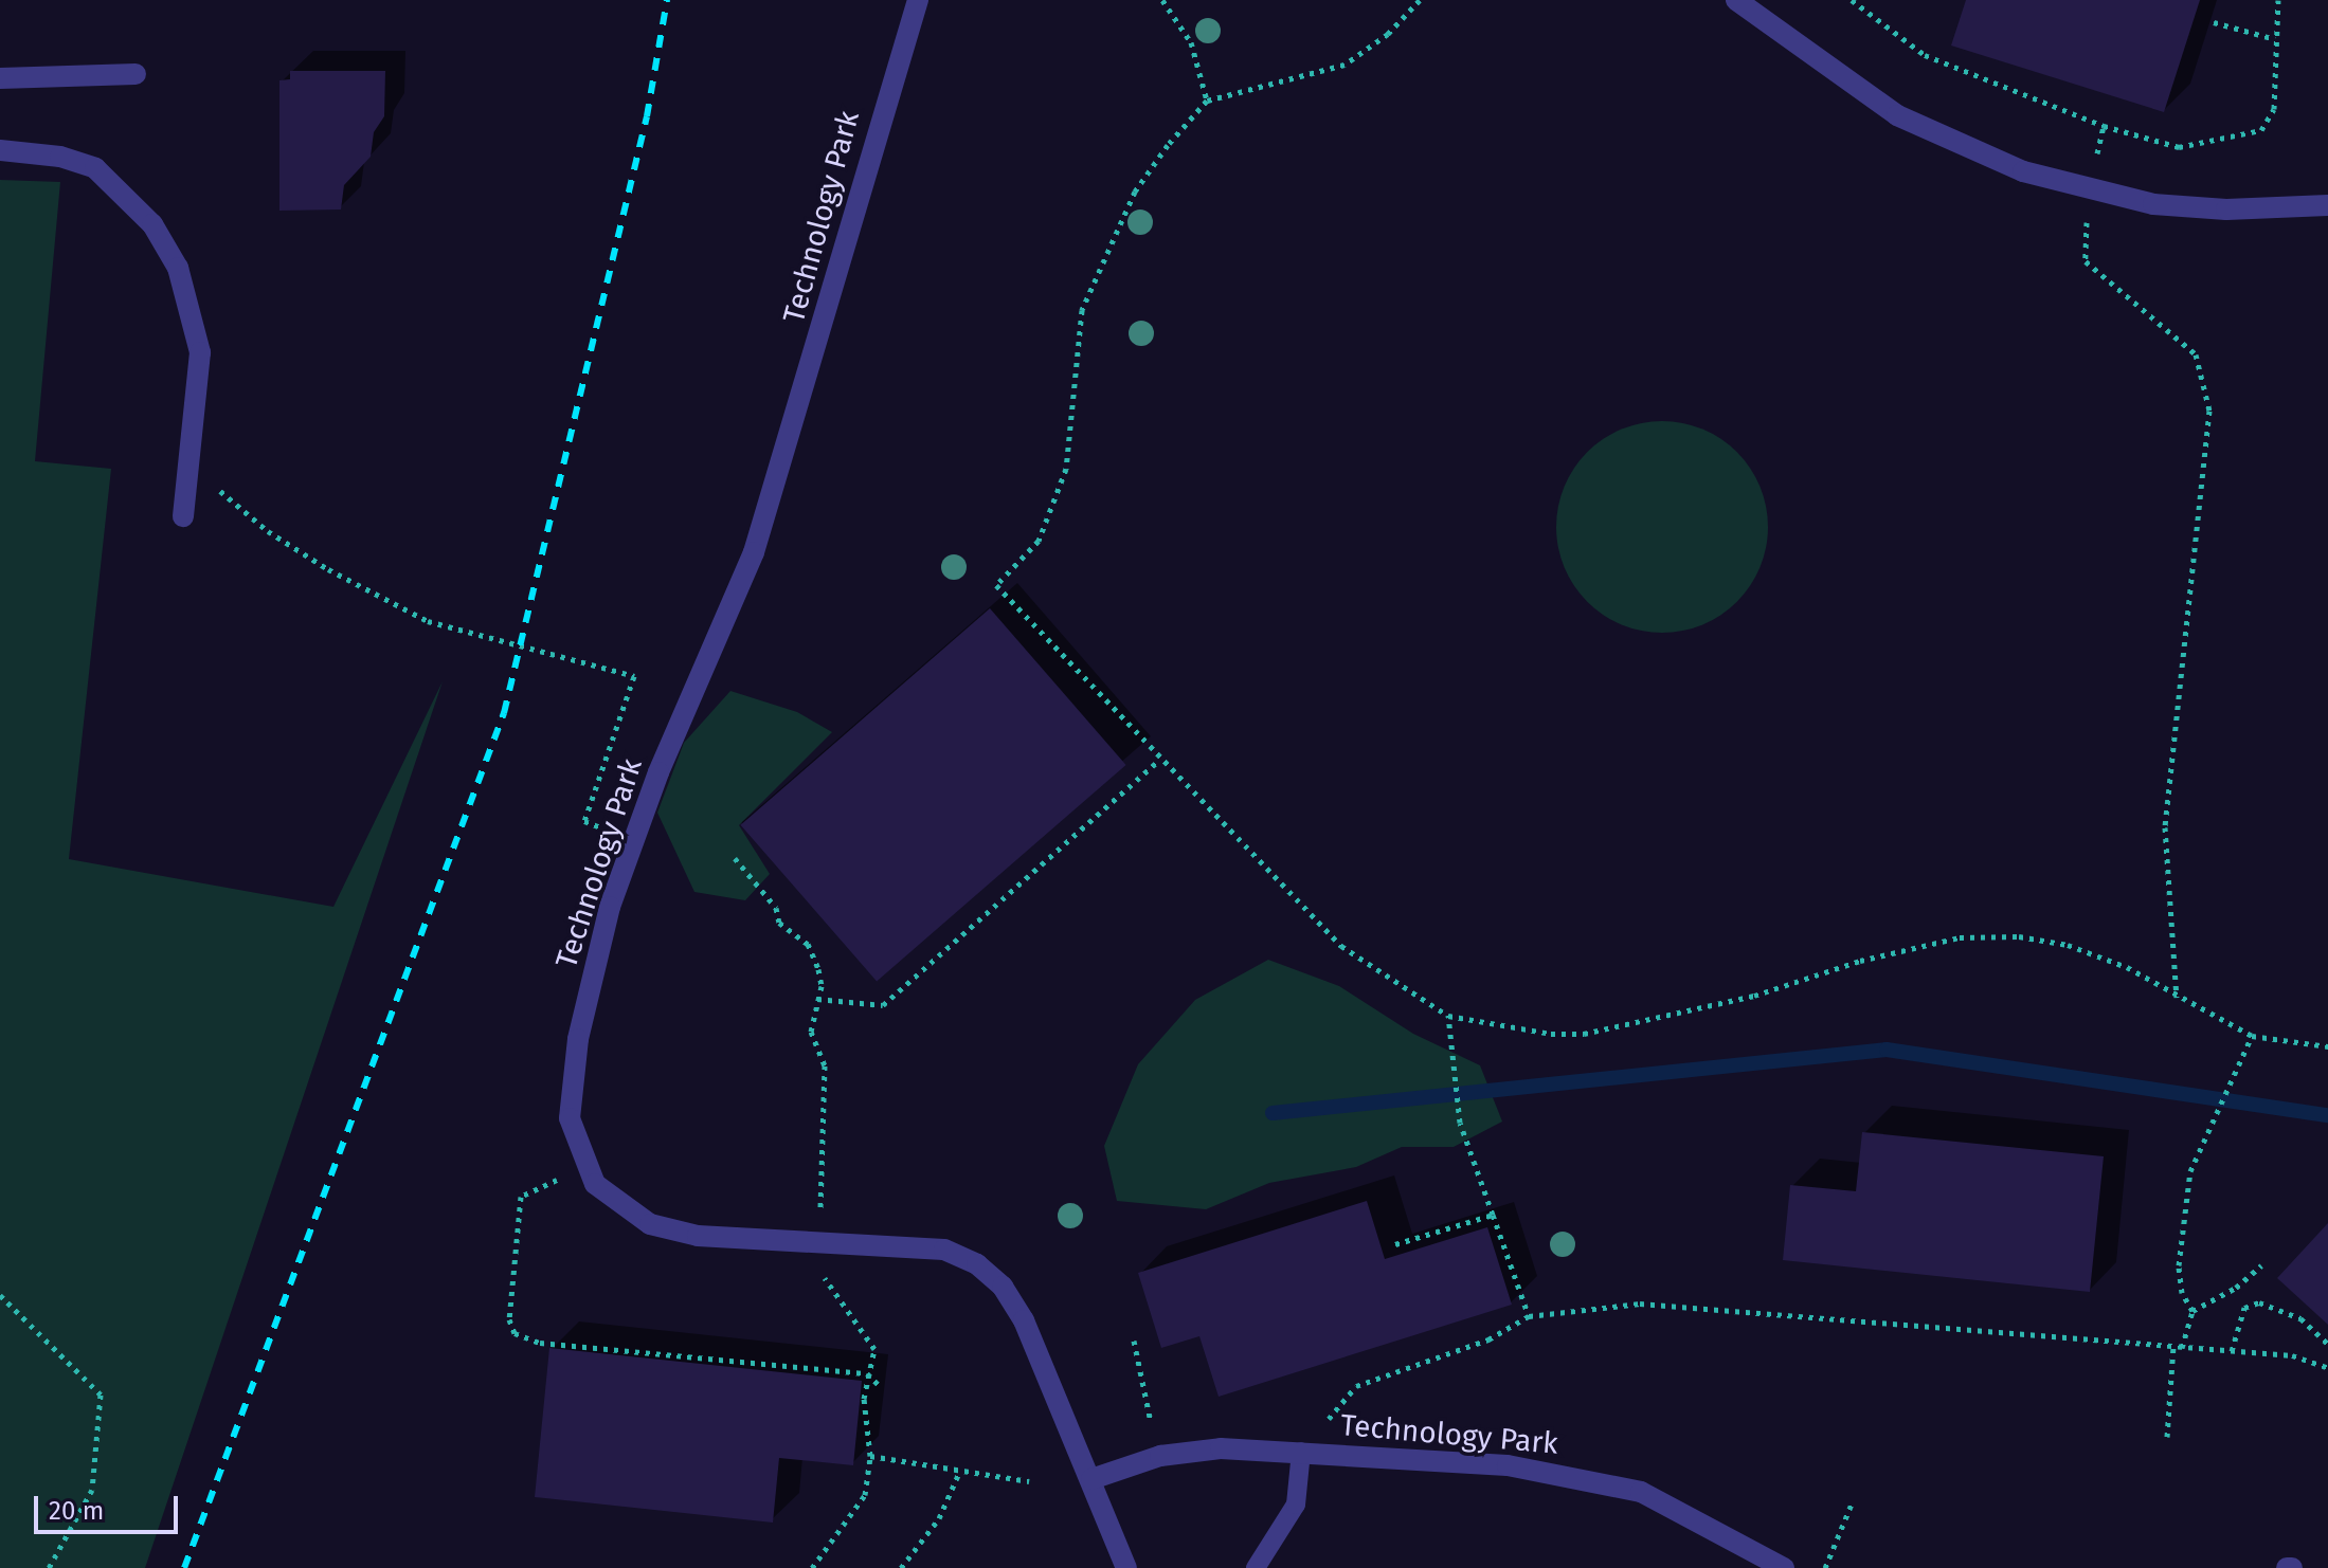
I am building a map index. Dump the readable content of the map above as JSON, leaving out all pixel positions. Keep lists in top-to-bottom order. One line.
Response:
{"streets":{"street":["Technology Park"]},"scale_bar":"20 m"}
